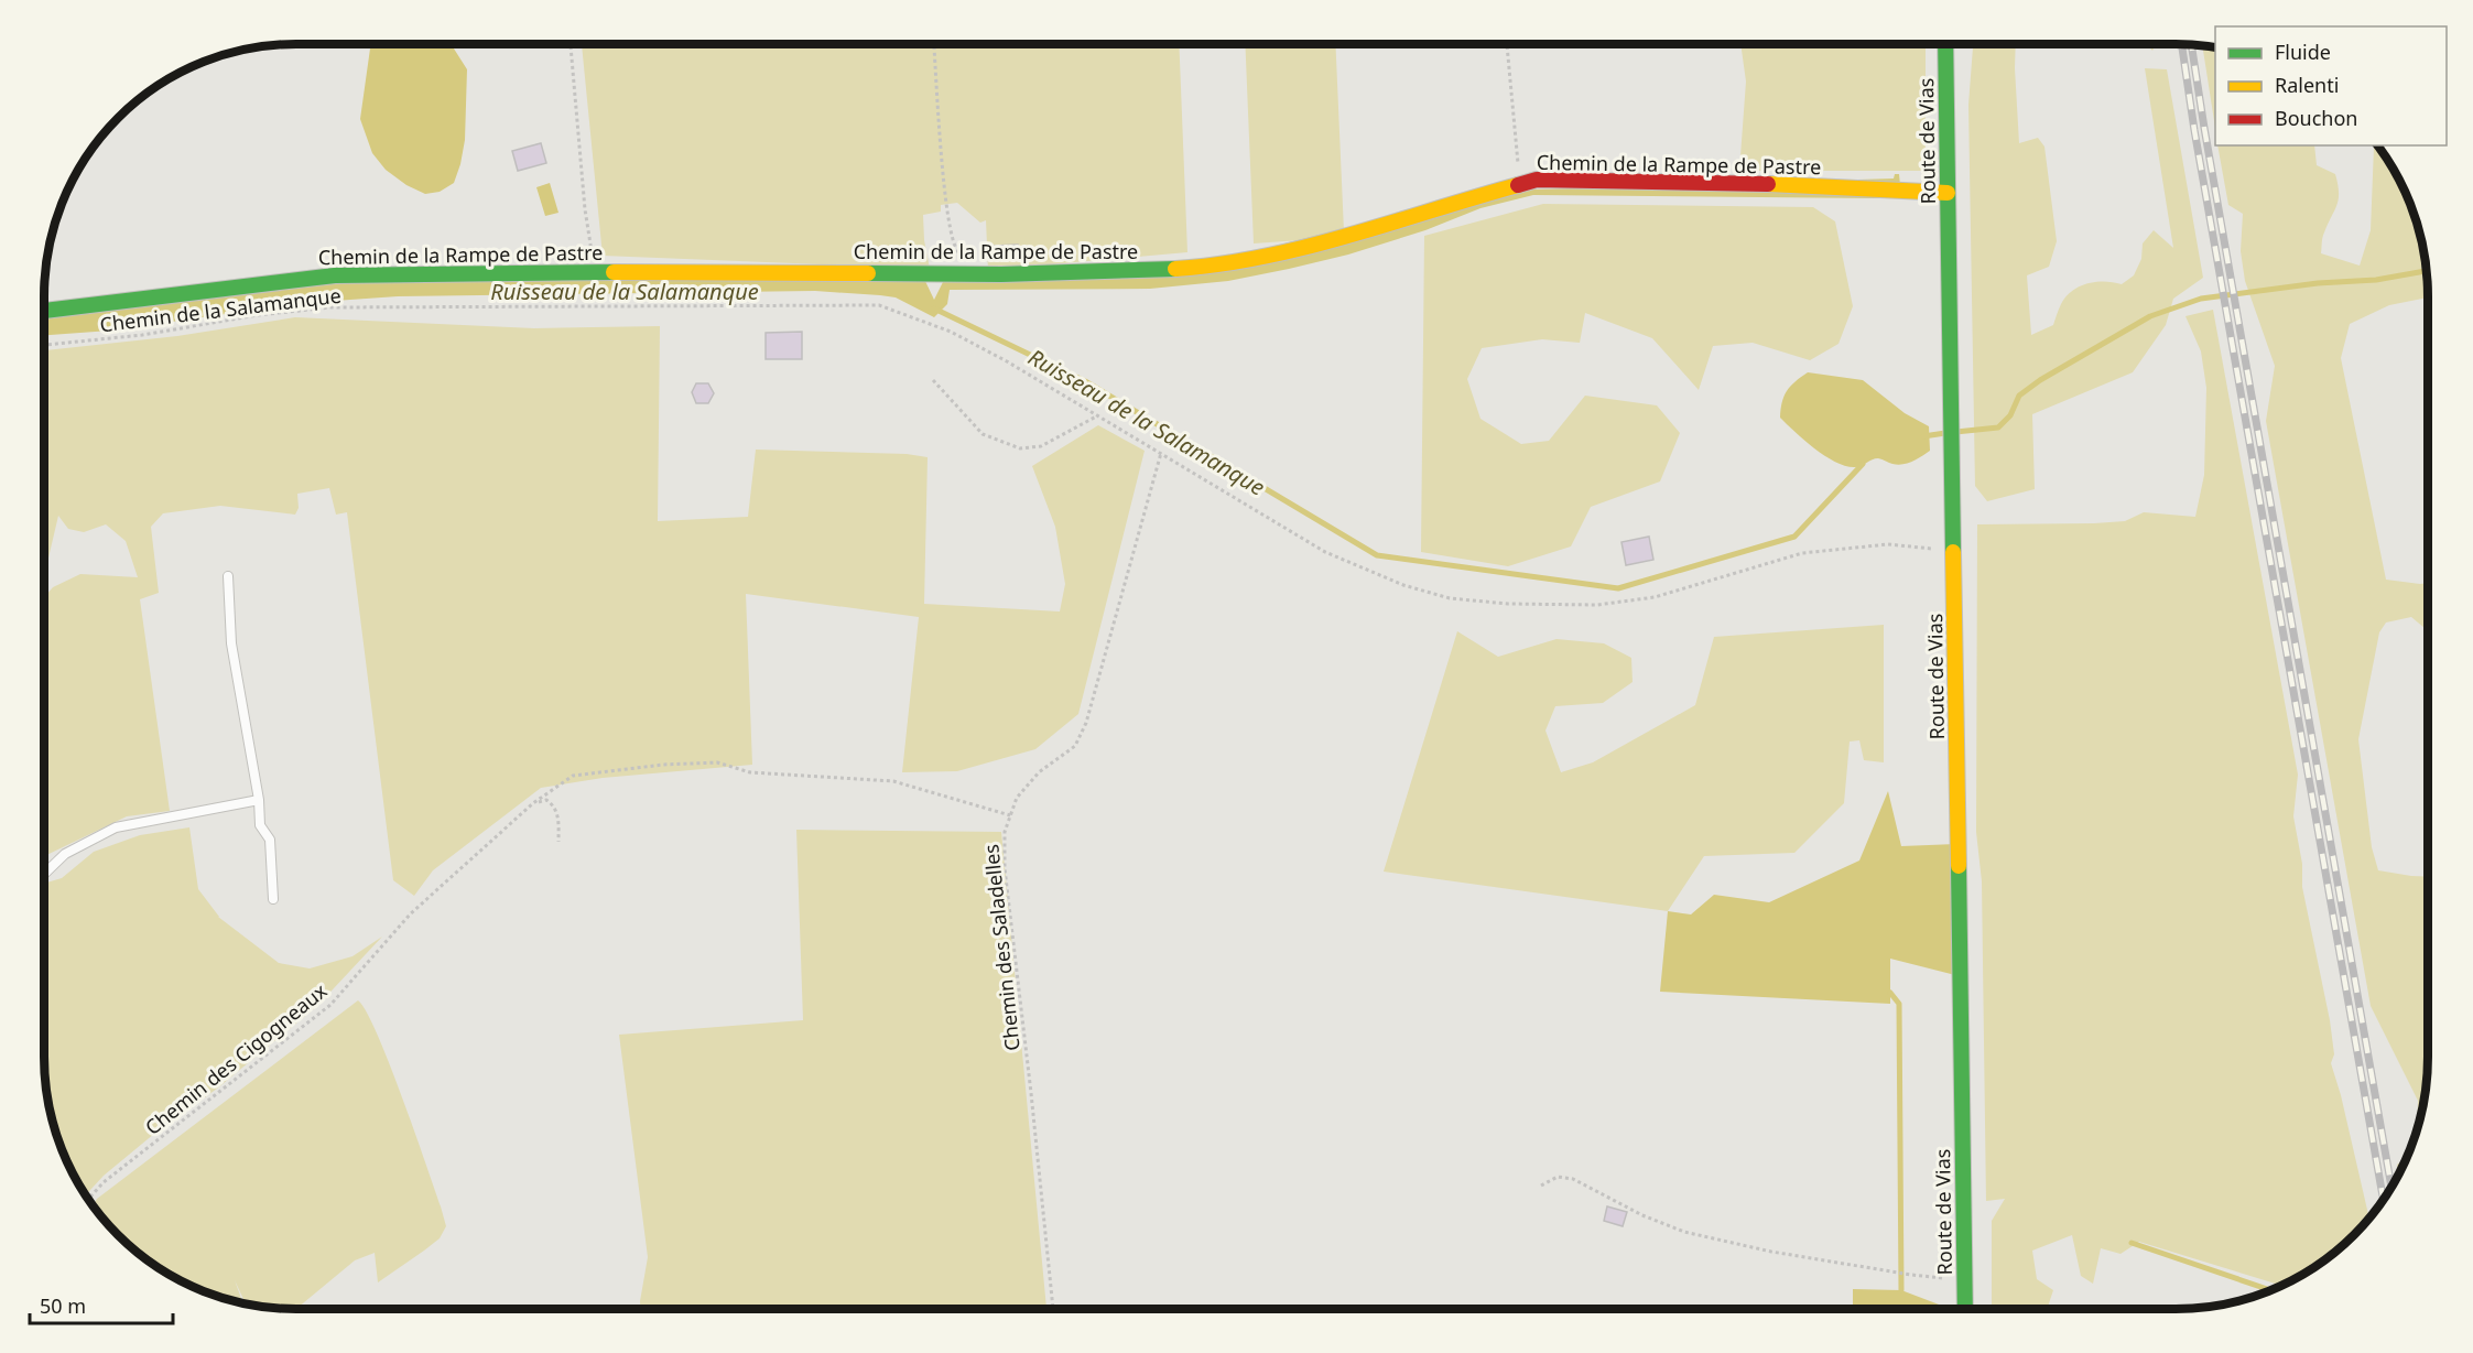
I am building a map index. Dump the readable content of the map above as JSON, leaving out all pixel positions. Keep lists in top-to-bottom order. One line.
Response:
{"streets":{"street":["Route de Vias","Chemin de la Rampe de Pastre"],"path":["Chemin de la Salamanque","Chemin des Saladelles","Chemin des Cigogneaux"]},"crossings":[["Route de Vias","Chemin de la Rampe de Pastre"],["Route de Vias","Chemin de la Salamanque"],["Chemin de la Salamanque","Chemin des Saladelles"],["Chemin des Saladelles","Chemin des Cigogneaux"]],"water":["Ruisseau de la Salamanque"],"legend":["Fluide","Ralenti","Bouchon"],"scale_bar":"50 m"}
